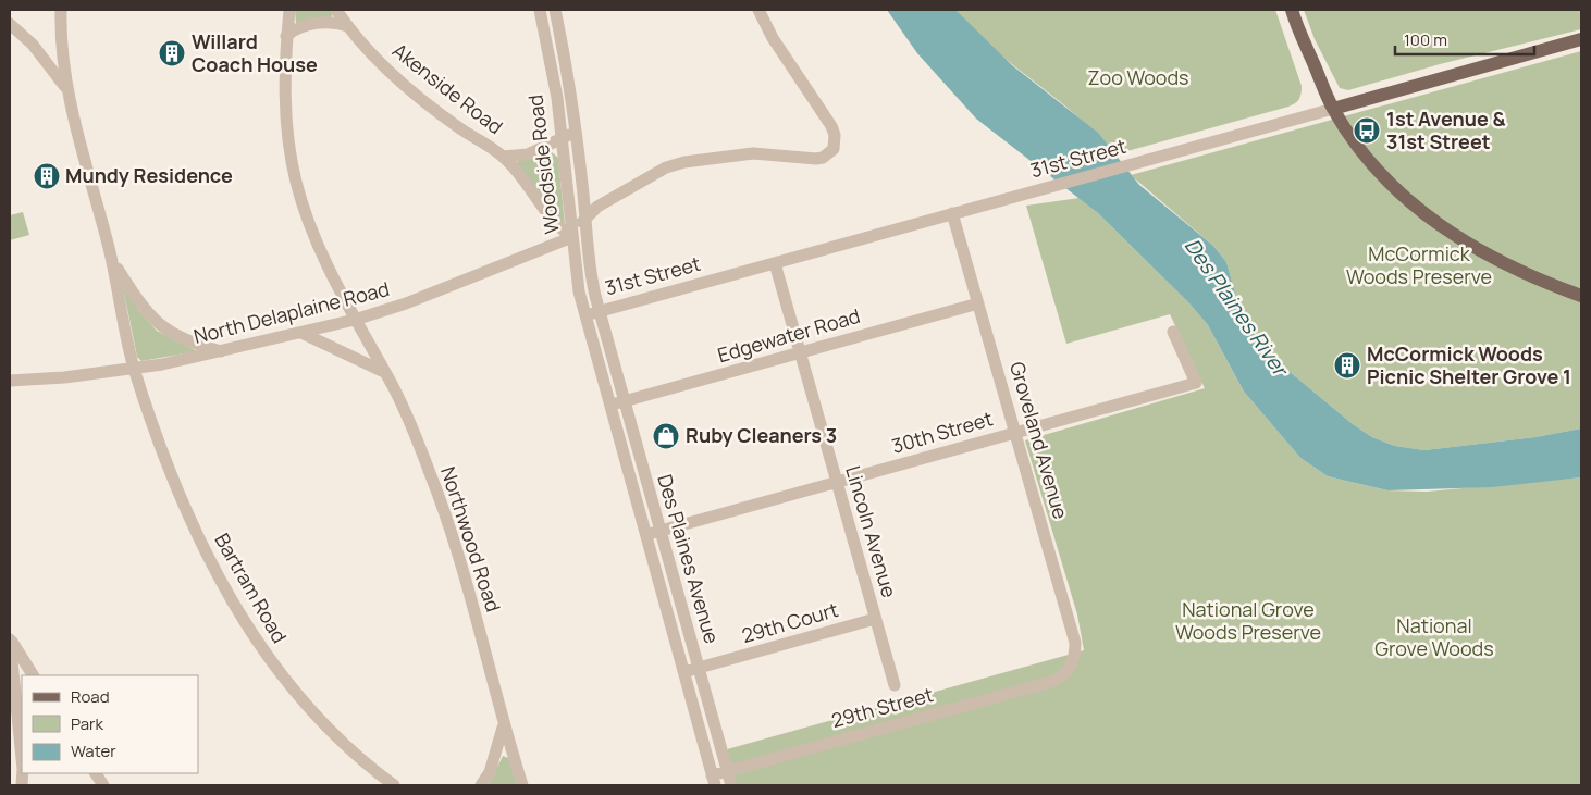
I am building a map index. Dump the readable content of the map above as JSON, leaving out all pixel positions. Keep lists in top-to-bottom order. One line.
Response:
{"streets":{"main road":["31st Street"],"street":["Akenside Road","Woodside Road","North Delaplaine Road","Edgewater Road","30th Street","Groveland Avenue","Lincoln Avenue","Northwood Road","Des Plaines Avenue","Bartram Road","29th Court","29th Street"]},"crossings":[["Akenside Road","Woodside Road"],["Akenside Road","North Delaplaine Road"],["31st Street","Woodside Road"],["31st Street","Groveland Avenue"],["31st Street","Lincoln Avenue"],["31st Street","Des Plaines Avenue"],["Woodside Road","North Delaplaine Road"],["Woodside Road","Des Plaines Avenue"],["North Delaplaine Road","Northwood Road"],["North Delaplaine Road","Bartram Road"],["Edgewater Road","Groveland Avenue"],["Edgewater Road","Lincoln Avenue"],["Edgewater Road","Des Plaines Avenue"],["30th Street","Groveland Avenue"],["30th Street","Lincoln Avenue"],["30th Street","Des Plaines Avenue"],["Groveland Avenue","29th Street"],["Lincoln Avenue","29th Court"],["Des Plaines Avenue","29th Court"],["Des Plaines Avenue","29th Street"]],"water":["Des Plaines River"],"parks":["Zoo Woods","McCormick Woods Preserve","National Grove Woods Preserve","National Grove Woods"],"places":{"building":["Willard Coach House","Mundy Residence","McCormick Woods Picnic Shelter Grove 1"],"bus stop":["1st Avenue & 31st Street"],"shop":["Ruby Cleaners 3"]},"legend":["Road","Park","Water"],"scale_bar":"100 m"}
